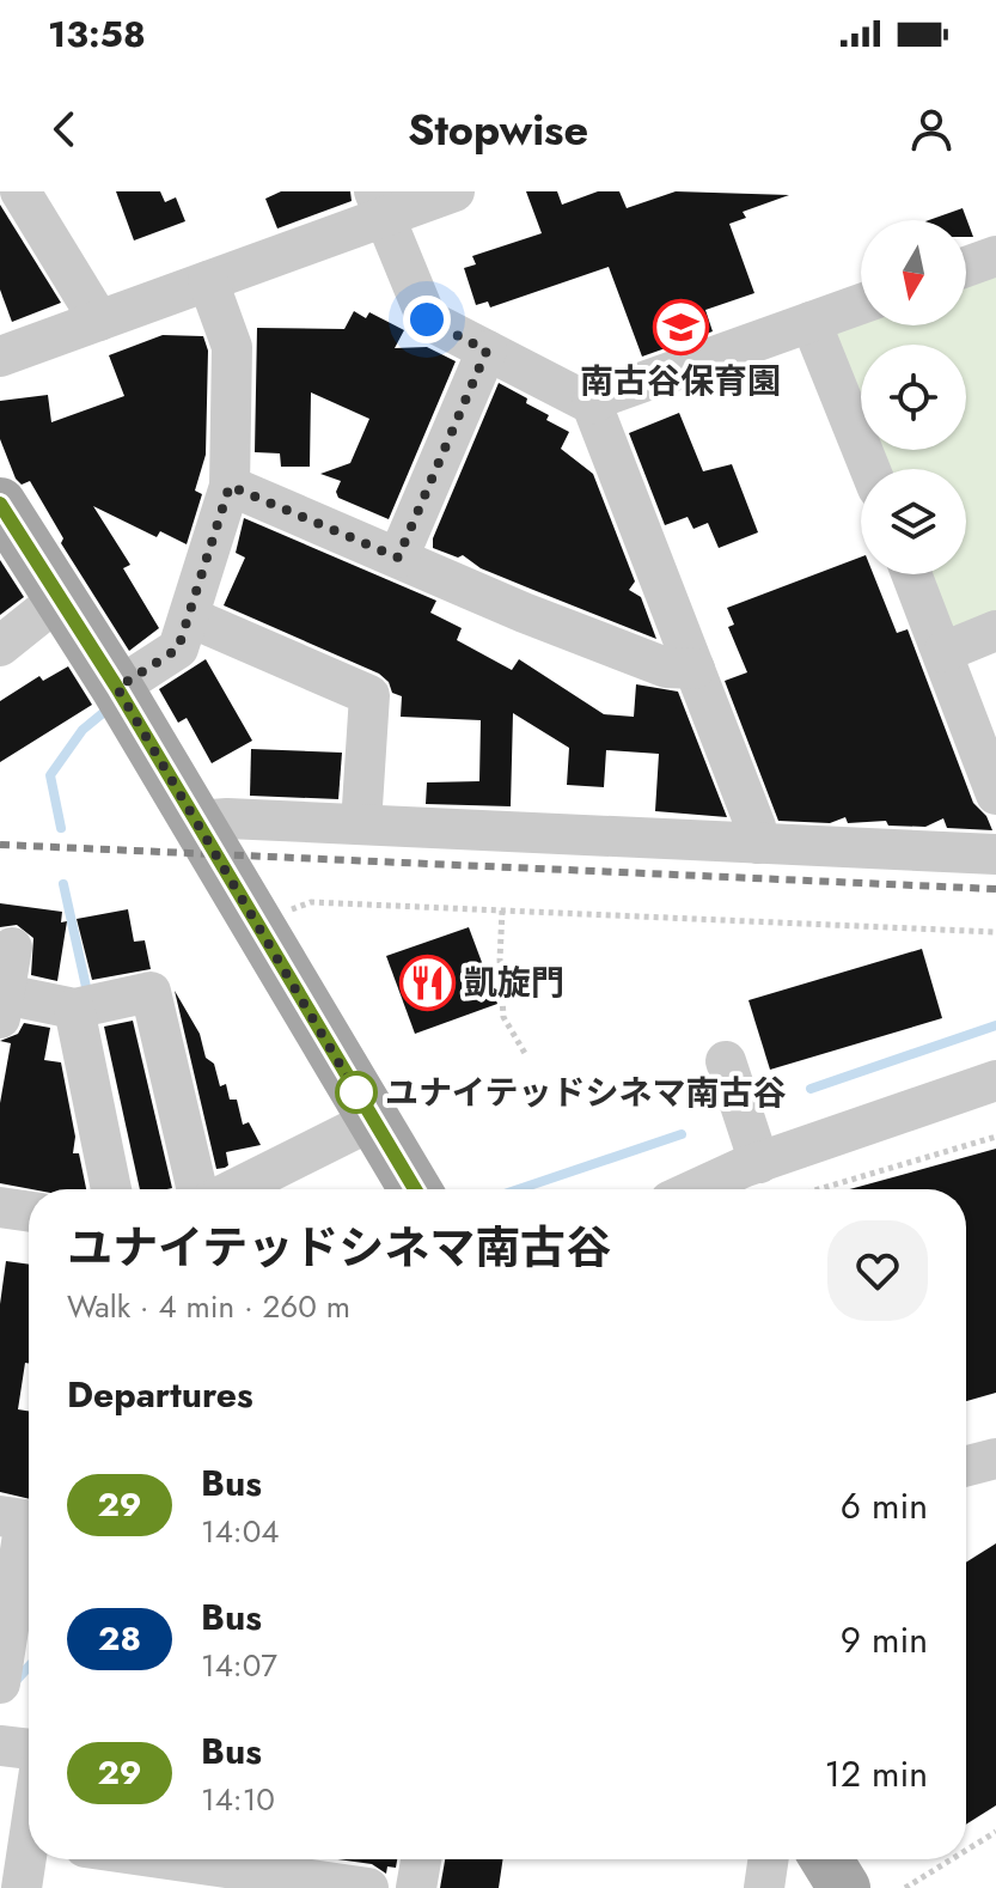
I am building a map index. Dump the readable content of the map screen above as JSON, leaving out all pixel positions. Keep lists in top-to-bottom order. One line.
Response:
{"places":{"school or university":["南古谷保育園"],"restaurant":["凱旋門"],"other":["ユナイテッドシネマ南古谷"]},"lines":["bus line 29"],"north":"bottom","page":{"status":"13:58","header":"Stopwise","heading":[["ユナイテッドシネマ南古谷","Walk · 4 min · 260 m"],"Departures"],"list":[{"mark":"29","name":"Bus","note":"14:04","value":"6 min"},{"mark":"28","name":"Bus","note":"14:07","value":"9 min"},{"mark":"29","name":"Bus","note":"14:10","value":"12 min"}]}}
